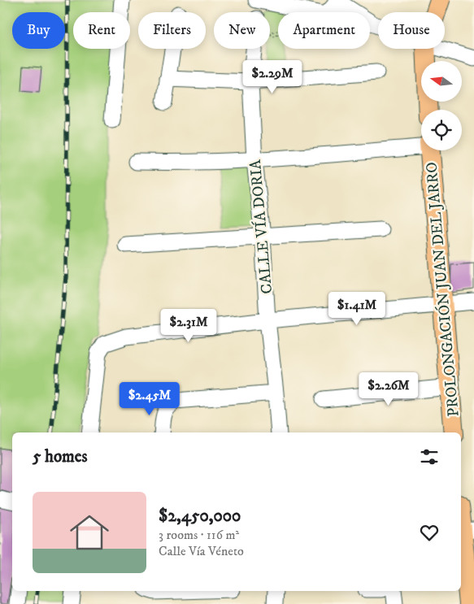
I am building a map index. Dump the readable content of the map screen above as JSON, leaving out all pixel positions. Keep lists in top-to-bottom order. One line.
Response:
{"streets":{"main road":["PROLONGACIÓN JUAN DEL JARRO"],"street":["CALLE VÍA DORIA"]},"north":"left","page":{"chip":["Buy","Rent","Filters","New","Apartment","House"],"price":["$2.29M","$1.41M","$2.31M","$2.26M","$2.45M"],"heading":"5 homes","list":[{"name":"$2,450,000","note":"3 rooms · 116 m² · Calle Vía Véneto"}]}}
